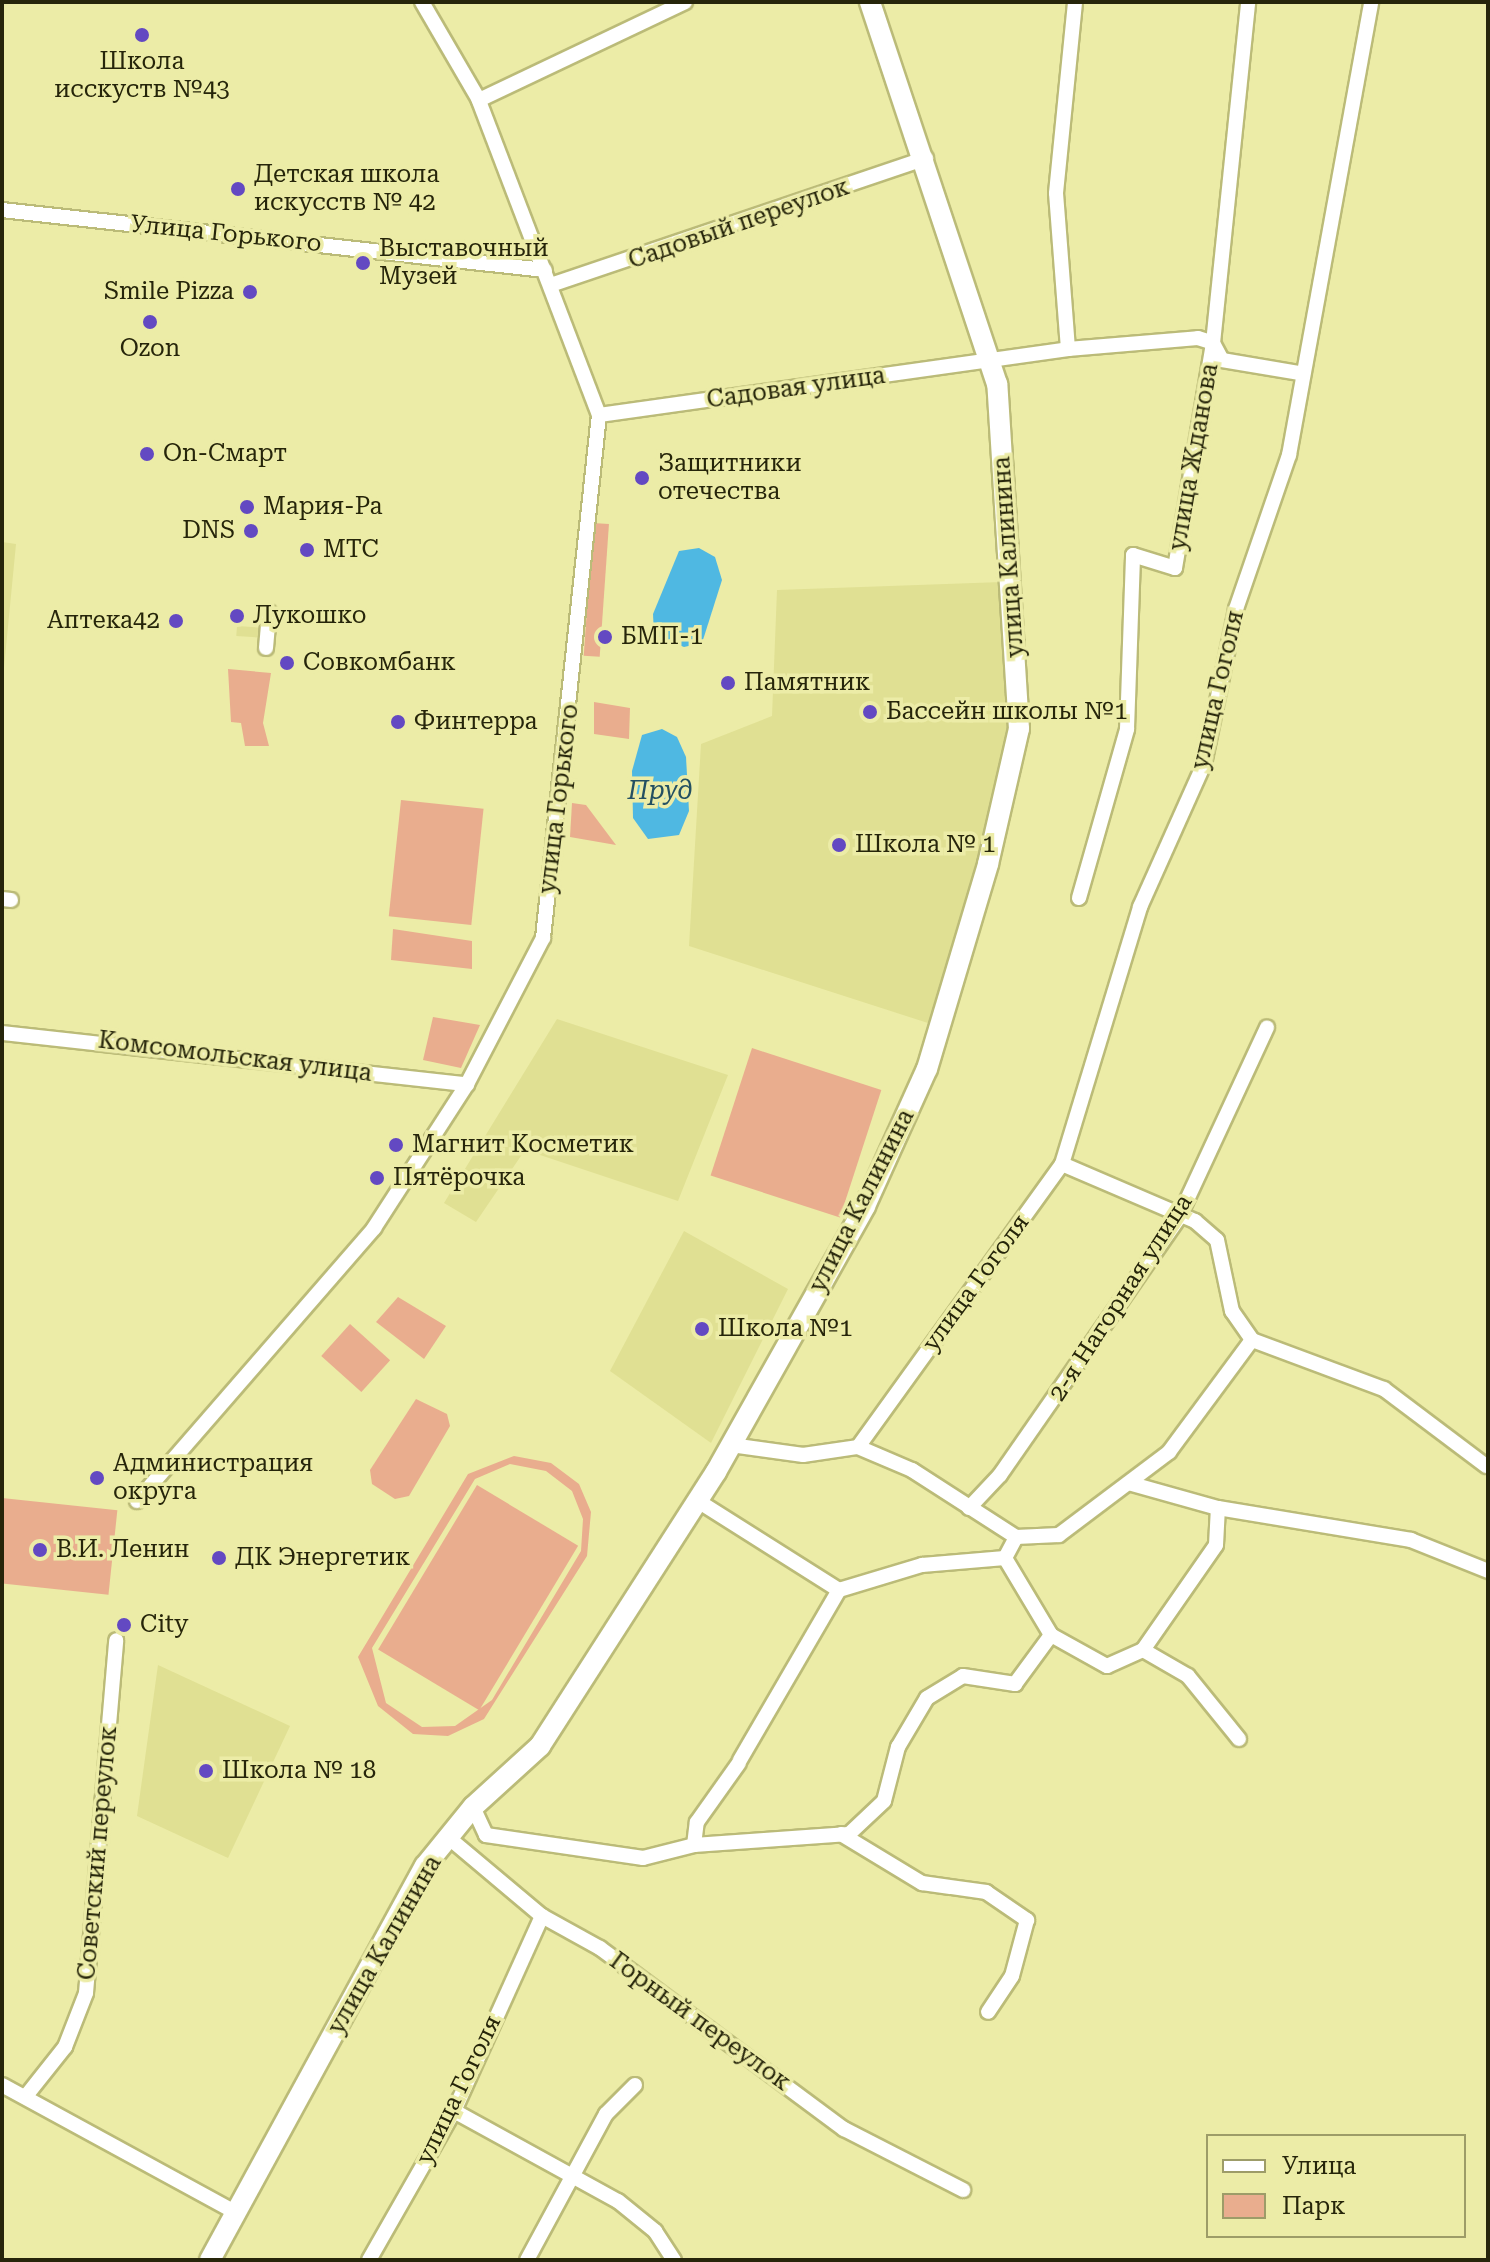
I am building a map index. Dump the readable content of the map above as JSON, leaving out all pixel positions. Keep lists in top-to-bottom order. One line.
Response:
{"streets":{"street":["Садовый переулок","Улица Горького","Садовая улица","улица Жданова","улица Калинина","улица Гоголя","улица Горького","Комсомольская улица","2-я Нагорная улица","Советский переулок","Горный переулок"]},"crossings":[["Садовый переулок","улица Калинина"],["Садовый переулок","улица Горького"],["Улица Горького","улица Горького"],["Садовая улица","улица Жданова"],["Садовая улица","улица Калинина"],["Садовая улица","улица Горького"],["улица Калинина","Горный переулок"],["улица Гоголя","Горный переулок"],["улица Горького","Комсомольская улица"]],"water":["Пруд"],"places":["Школа исскуств №43","Детская школа искусств № 42","Выставочный Музей","Smile Pizza","Ozon","On-Смарт","Защитники отечества","Мария-Ра","DNS","МТС","Лукошко","Аптека42","БМП-1","Совкомбанк","Памятник","Бассейн школы №1","Финтерра","Школа № 1","Магнит Косметик","Пятёрочка","Школа №1","Администрация округа","В.И. Ленин","ДК Энергетик","City","Школа № 18"],"legend":["Улица","Парк"]}
